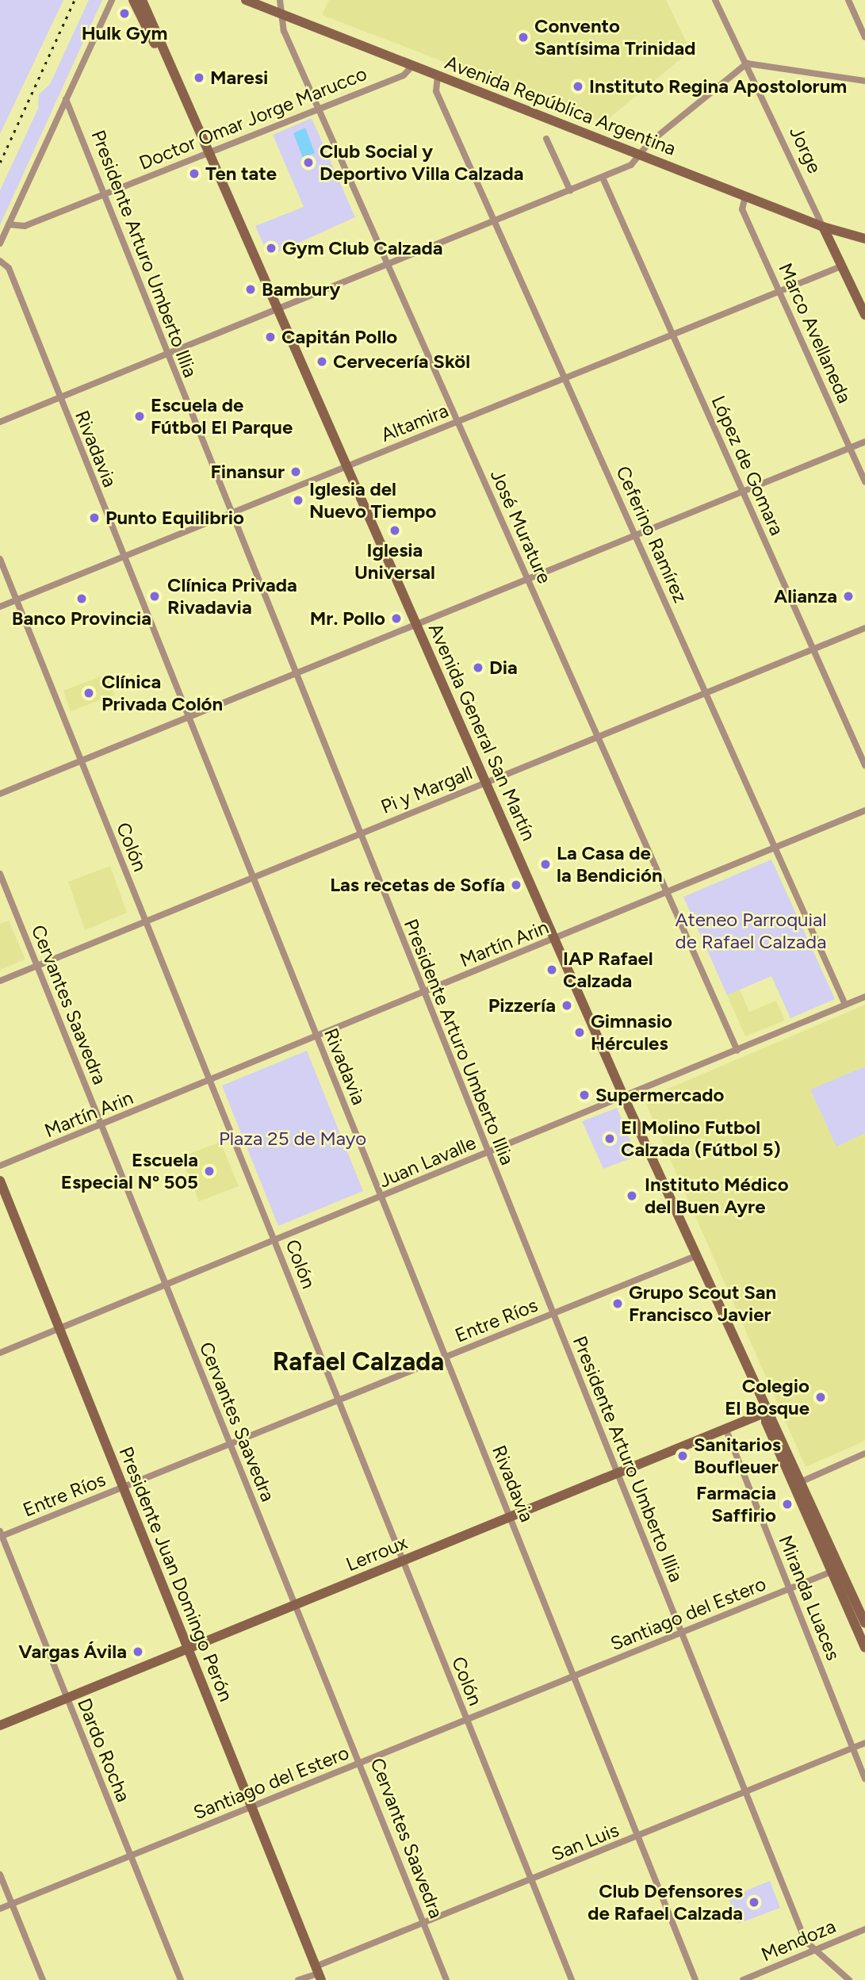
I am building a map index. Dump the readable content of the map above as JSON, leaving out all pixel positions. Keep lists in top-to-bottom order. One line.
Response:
{"streets":{"main road":["Avenida República Argentina","Jorge","Avenida General San Martín","Lerroux","Presidente Juan Domingo Perón"],"street":["Doctor Omar Jorge Marucco","Presidente Arturo Umberto Illia","Marco Avellaneda","Altamira","Rivadavia","López de Gomara","José Murature","Ceferino Ramírez","Pi y Margall","Colón","Martín Arin","Cervantes Saavedra","Juan Lavalle","Entre Ríos","Miranda Luaces","Santiago del Estero","Dardo Rocha","San Luis","Mendoza"]},"crossings":[["Avenida República Argentina","Doctor Omar Jorge Marucco"],["Avenida República Argentina","Jorge"],["Avenida República Argentina","Marco Avellaneda"],["Avenida República Argentina","José Murature"],["Avenida República Argentina","Ceferino Ramírez"],["Doctor Omar Jorge Marucco","Presidente Arturo Umberto Illia"],["Doctor Omar Jorge Marucco","José Murature"],["Doctor Omar Jorge Marucco","Avenida General San Martín"],["Jorge","Altamira"],["Presidente Arturo Umberto Illia","Altamira"],["Presidente Arturo Umberto Illia","Pi y Margall"],["Presidente Arturo Umberto Illia","Martín Arin"],["Presidente Arturo Umberto Illia","Juan Lavalle"],["Presidente Arturo Umberto Illia","Entre Ríos"],["Presidente Arturo Umberto Illia","Lerroux"],["Presidente Arturo Umberto Illia","Santiago del Estero"],["Presidente Arturo Umberto Illia","San Luis"],["Presidente Arturo Umberto Illia","Mendoza"],["Marco Avellaneda","Altamira"],["Altamira","Rivadavia"],["Altamira","López de Gomara"],["Altamira","José Murature"],["Altamira","Ceferino Ramírez"],["Altamira","Avenida General San Martín"],["Altamira","Colón"],["Rivadavia","Pi y Margall"],["Rivadavia","Martín Arin"],["Rivadavia","Juan Lavalle"],["Rivadavia","Entre Ríos"],["Rivadavia","Lerroux"],["Rivadavia","Santiago del Estero"],["Rivadavia","San Luis"],["López de Gomara","Pi y Margall"],["José Murature","Pi y Margall"],["José Murature","Martín Arin"],["José Murature","Juan Lavalle"],["Ceferino Ramírez","Pi y Margall"],["Ceferino Ramírez","Martín Arin"],["Ceferino Ramírez","Juan Lavalle"],["Avenida General San Martín","Pi y Margall"],["Avenida General San Martín","Martín Arin"],["Avenida General San Martín","Juan Lavalle"],["Avenida General San Martín","Entre Ríos"],["Avenida General San Martín","Lerroux"],["Avenida General San Martín","Santiago del Estero"],["Pi y Margall","Colón"],["Pi y Margall","Cervantes Saavedra"],["Colón","Martín Arin"],["Colón","Juan Lavalle"],["Colón","Entre Ríos"],["Colón","Lerroux"],["Colón","Santiago del Estero"],["Colón","San Luis"],["Martín Arin","Cervantes Saavedra"],["Cervantes Saavedra","Juan Lavalle"],["Cervantes Saavedra","Entre Ríos"],["Cervantes Saavedra","Lerroux"],["Cervantes Saavedra","Santiago del Estero"],["Cervantes Saavedra","San Luis"],["Juan Lavalle","Presidente Juan Domingo Perón"],["Entre Ríos","Presidente Juan Domingo Perón"],["Entre Ríos","Dardo Rocha"],["Lerroux","Presidente Juan Domingo Perón"],["Lerroux","Miranda Luaces"],["Lerroux","Dardo Rocha"],["Presidente Juan Domingo Perón","Santiago del Estero"],["Presidente Juan Domingo Perón","San Luis"],["Miranda Luaces","Santiago del Estero"],["Miranda Luaces","San Luis"],["Santiago del Estero","Dardo Rocha"]],"districts":["Rafael Calzada"],"parks":["Ateneo Parroquial de Rafael Calzada","Plaza 25 de Mayo"],"places":["Hulk Gym","Convento Santísima Trinidad","Maresi","Instituto Regina Apostolorum","Club Social y Deportivo Villa Calzada","Ten tate","Gym Club Calzada","Bambury","Capitán Pollo","Cervecería Sköl","Escuela de Fútbol El Parque","Finansur","Iglesia del Nuevo Tiempo","Punto Equilibrio","Iglesia Universal","Clínica Privada Rivadavia","Alianza","Banco Provincia","Mr. Pollo","Dia","Clínica Privada Colón","La Casa de la Bendición","Las recetas de Sofía","IAP Rafael Calzada","Pizzería","Gimnasio Hércules","Supermercado","El Molino Futbol Calzada (Fútbol 5)","Escuela Especial Nº 505","Instituto Médico del Buen Ayre","Grupo Scout San Francisco Javier","Colegio El Bosque","Sanitarios Boufleuer","Farmacia Saffirio","Vargas Ávila","Club Defensores de Rafael Calzada"]}
